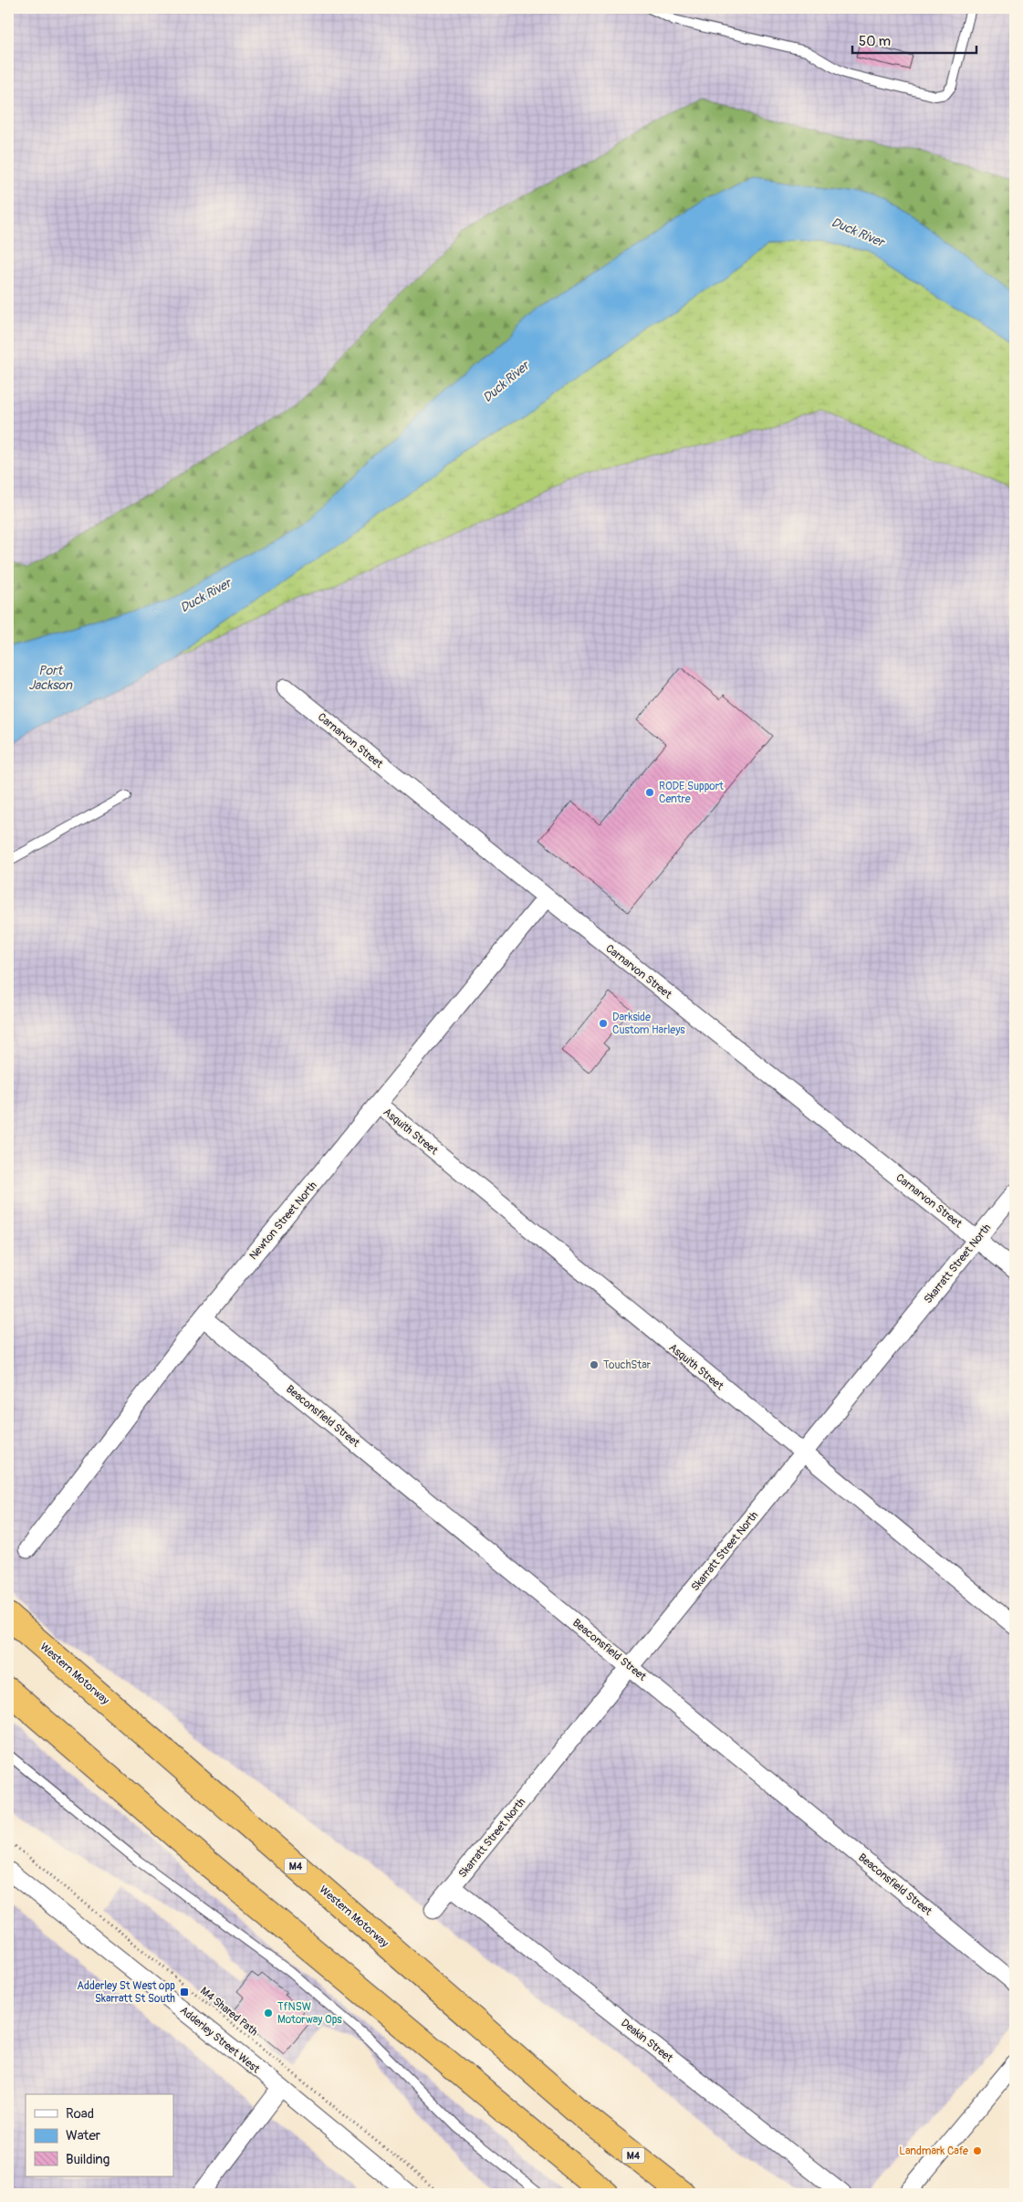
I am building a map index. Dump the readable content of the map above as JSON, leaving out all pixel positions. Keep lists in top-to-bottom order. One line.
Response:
{"streets":{"highway":["Western Motorway","M4"],"street":["Carnarvon Street","Asquith Street","Newton Street North","Skarratt Street North","Beaconsfield Street","Adderley Street West","Deakin Street"],"path":["M4 Shared Path"]},"crossings":[["Carnarvon Street","Newton Street North"],["Carnarvon Street","Skarratt Street North"],["Asquith Street","Newton Street North"],["Asquith Street","Skarratt Street North"],["Newton Street North","Beaconsfield Street"],["Skarratt Street North","Beaconsfield Street"],["Skarratt Street North","Deakin Street"]],"water":["Duck River","Port Jackson"],"places":{"other":["RODE Support Centre","Darkside Custom Harleys","TouchStar","TfNSW Motorway Ops","Landmark Cafe"],"transit":["Adderley St West opp Skarratt St South"]},"legend":["Road","Water","Building"],"scale_bar":"50 m"}
